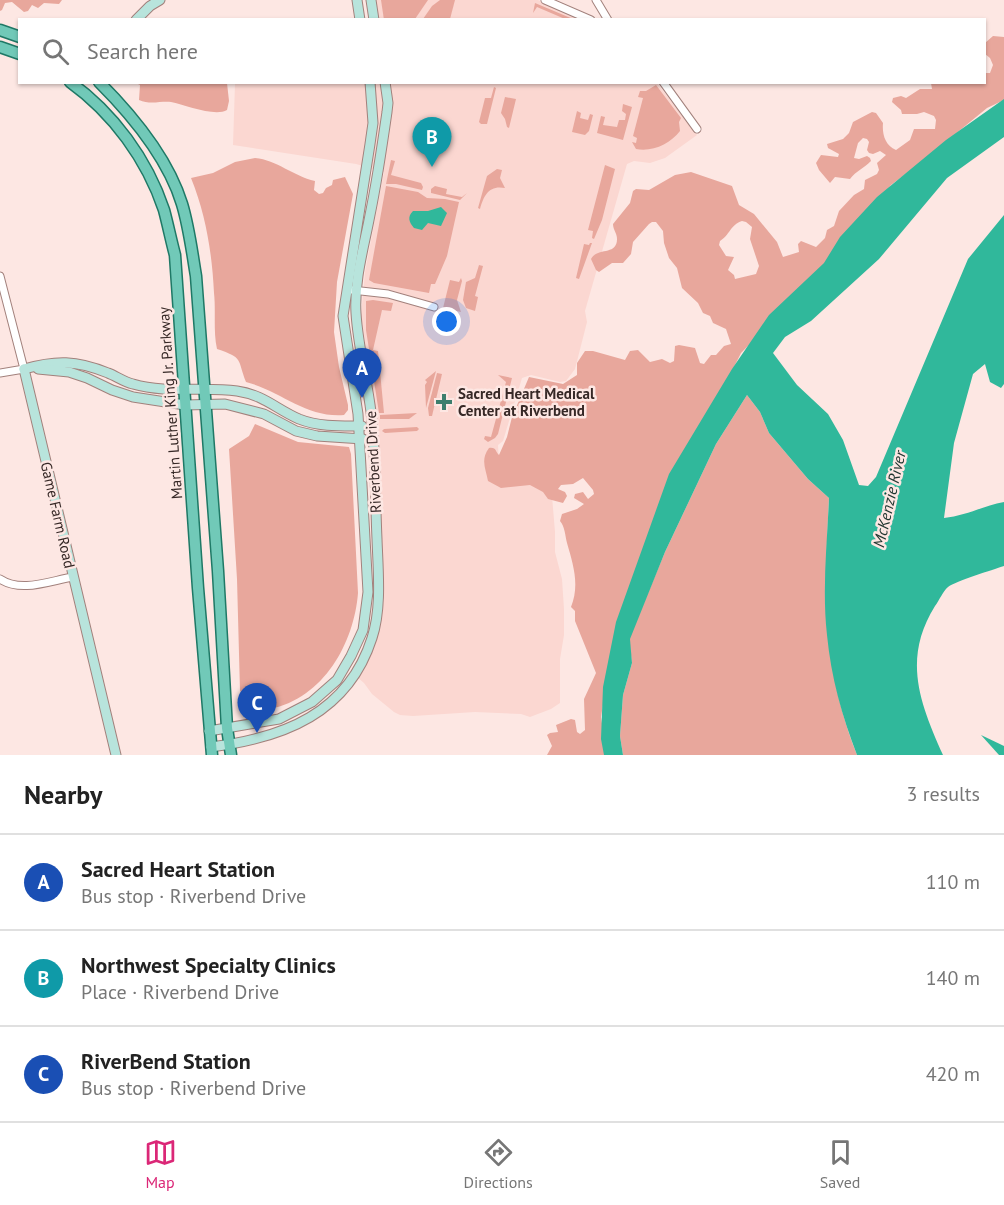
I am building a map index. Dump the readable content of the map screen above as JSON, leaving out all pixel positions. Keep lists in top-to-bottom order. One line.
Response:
{"streets":{"main road":["Martin Luther King Jr. Parkway"],"street":["Riverbend Drive","Game Farm Road"]},"crossings":[["Martin Luther King Jr. Parkway","Riverbend Drive"]],"water":["McKenzie River"],"places":{"health":["Sacred Heart Medical Center at Riverbend"]},"page":{"search":"Search here","pins":["B","A","C"],"heading":["Nearby","3 results"],"list":[{"mark":"A","name":"Sacred Heart Station","note":"Bus stop · Riverbend Drive","value":"110 m"},{"mark":"B","name":"Northwest Specialty Clinics","note":"Place · Riverbend Drive","value":"140 m"},{"mark":"C","name":"RiverBend Station","note":"Bus stop · Riverbend Drive","value":"420 m"}],"nav":["Map","Directions","Saved"]}}
